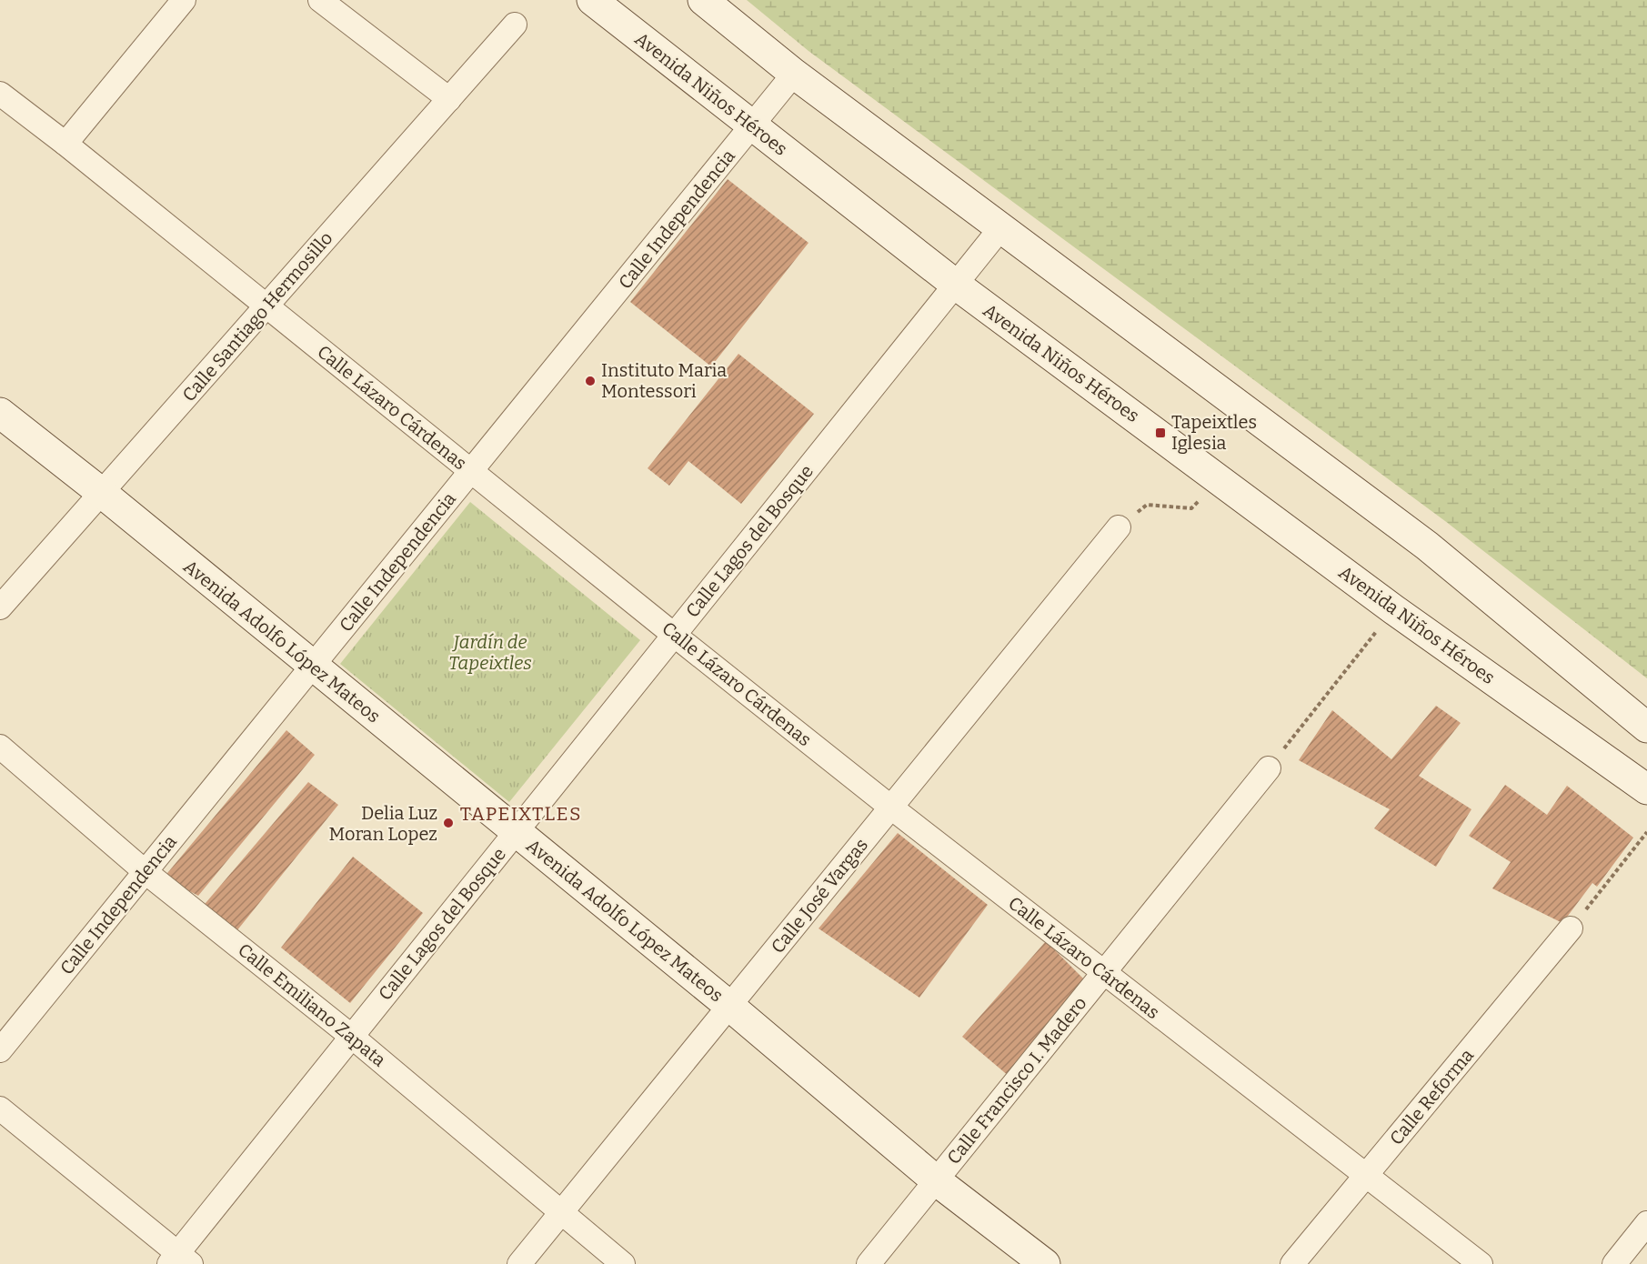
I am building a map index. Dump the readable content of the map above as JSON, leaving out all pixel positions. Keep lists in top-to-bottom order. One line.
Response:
{"streets":{"main road":["Avenida Niños Héroes","Avenida Adolfo López Mateos"],"street":["Calle Independencia","Calle Santiago Hermosillo","Calle Lázaro Cárdenas","Calle Lagos del Bosque","Calle José Vargas","Calle Emiliano Zapata","Calle Francisco I. Madero","Calle Reforma"]},"crossings":[["Avenida Niños Héroes","Calle Independencia"],["Avenida Niños Héroes","Calle Lagos del Bosque"],["Calle Independencia","Calle Lázaro Cárdenas"],["Calle Independencia","Avenida Adolfo López Mateos"],["Calle Independencia","Calle Emiliano Zapata"],["Calle Santiago Hermosillo","Calle Lázaro Cárdenas"],["Calle Santiago Hermosillo","Avenida Adolfo López Mateos"],["Calle Lázaro Cárdenas","Calle Lagos del Bosque"],["Calle Lázaro Cárdenas","Calle José Vargas"],["Calle Lázaro Cárdenas","Calle Francisco I. Madero"],["Calle Lázaro Cárdenas","Calle Reforma"],["Calle Lagos del Bosque","Avenida Adolfo López Mateos"],["Calle Lagos del Bosque","Calle Emiliano Zapata"],["Avenida Adolfo López Mateos","Calle José Vargas"],["Avenida Adolfo López Mateos","Calle Francisco I. Madero"],["Calle José Vargas","Calle Emiliano Zapata"]],"districts":["TAPEIXTLES"],"parks":["Jardín de Tapeixtles"],"places":{"other":["Instituto Maria Montessori","Delia Luz Moran Lopez"],"transit":["Tapeixtles Iglesia"]}}
